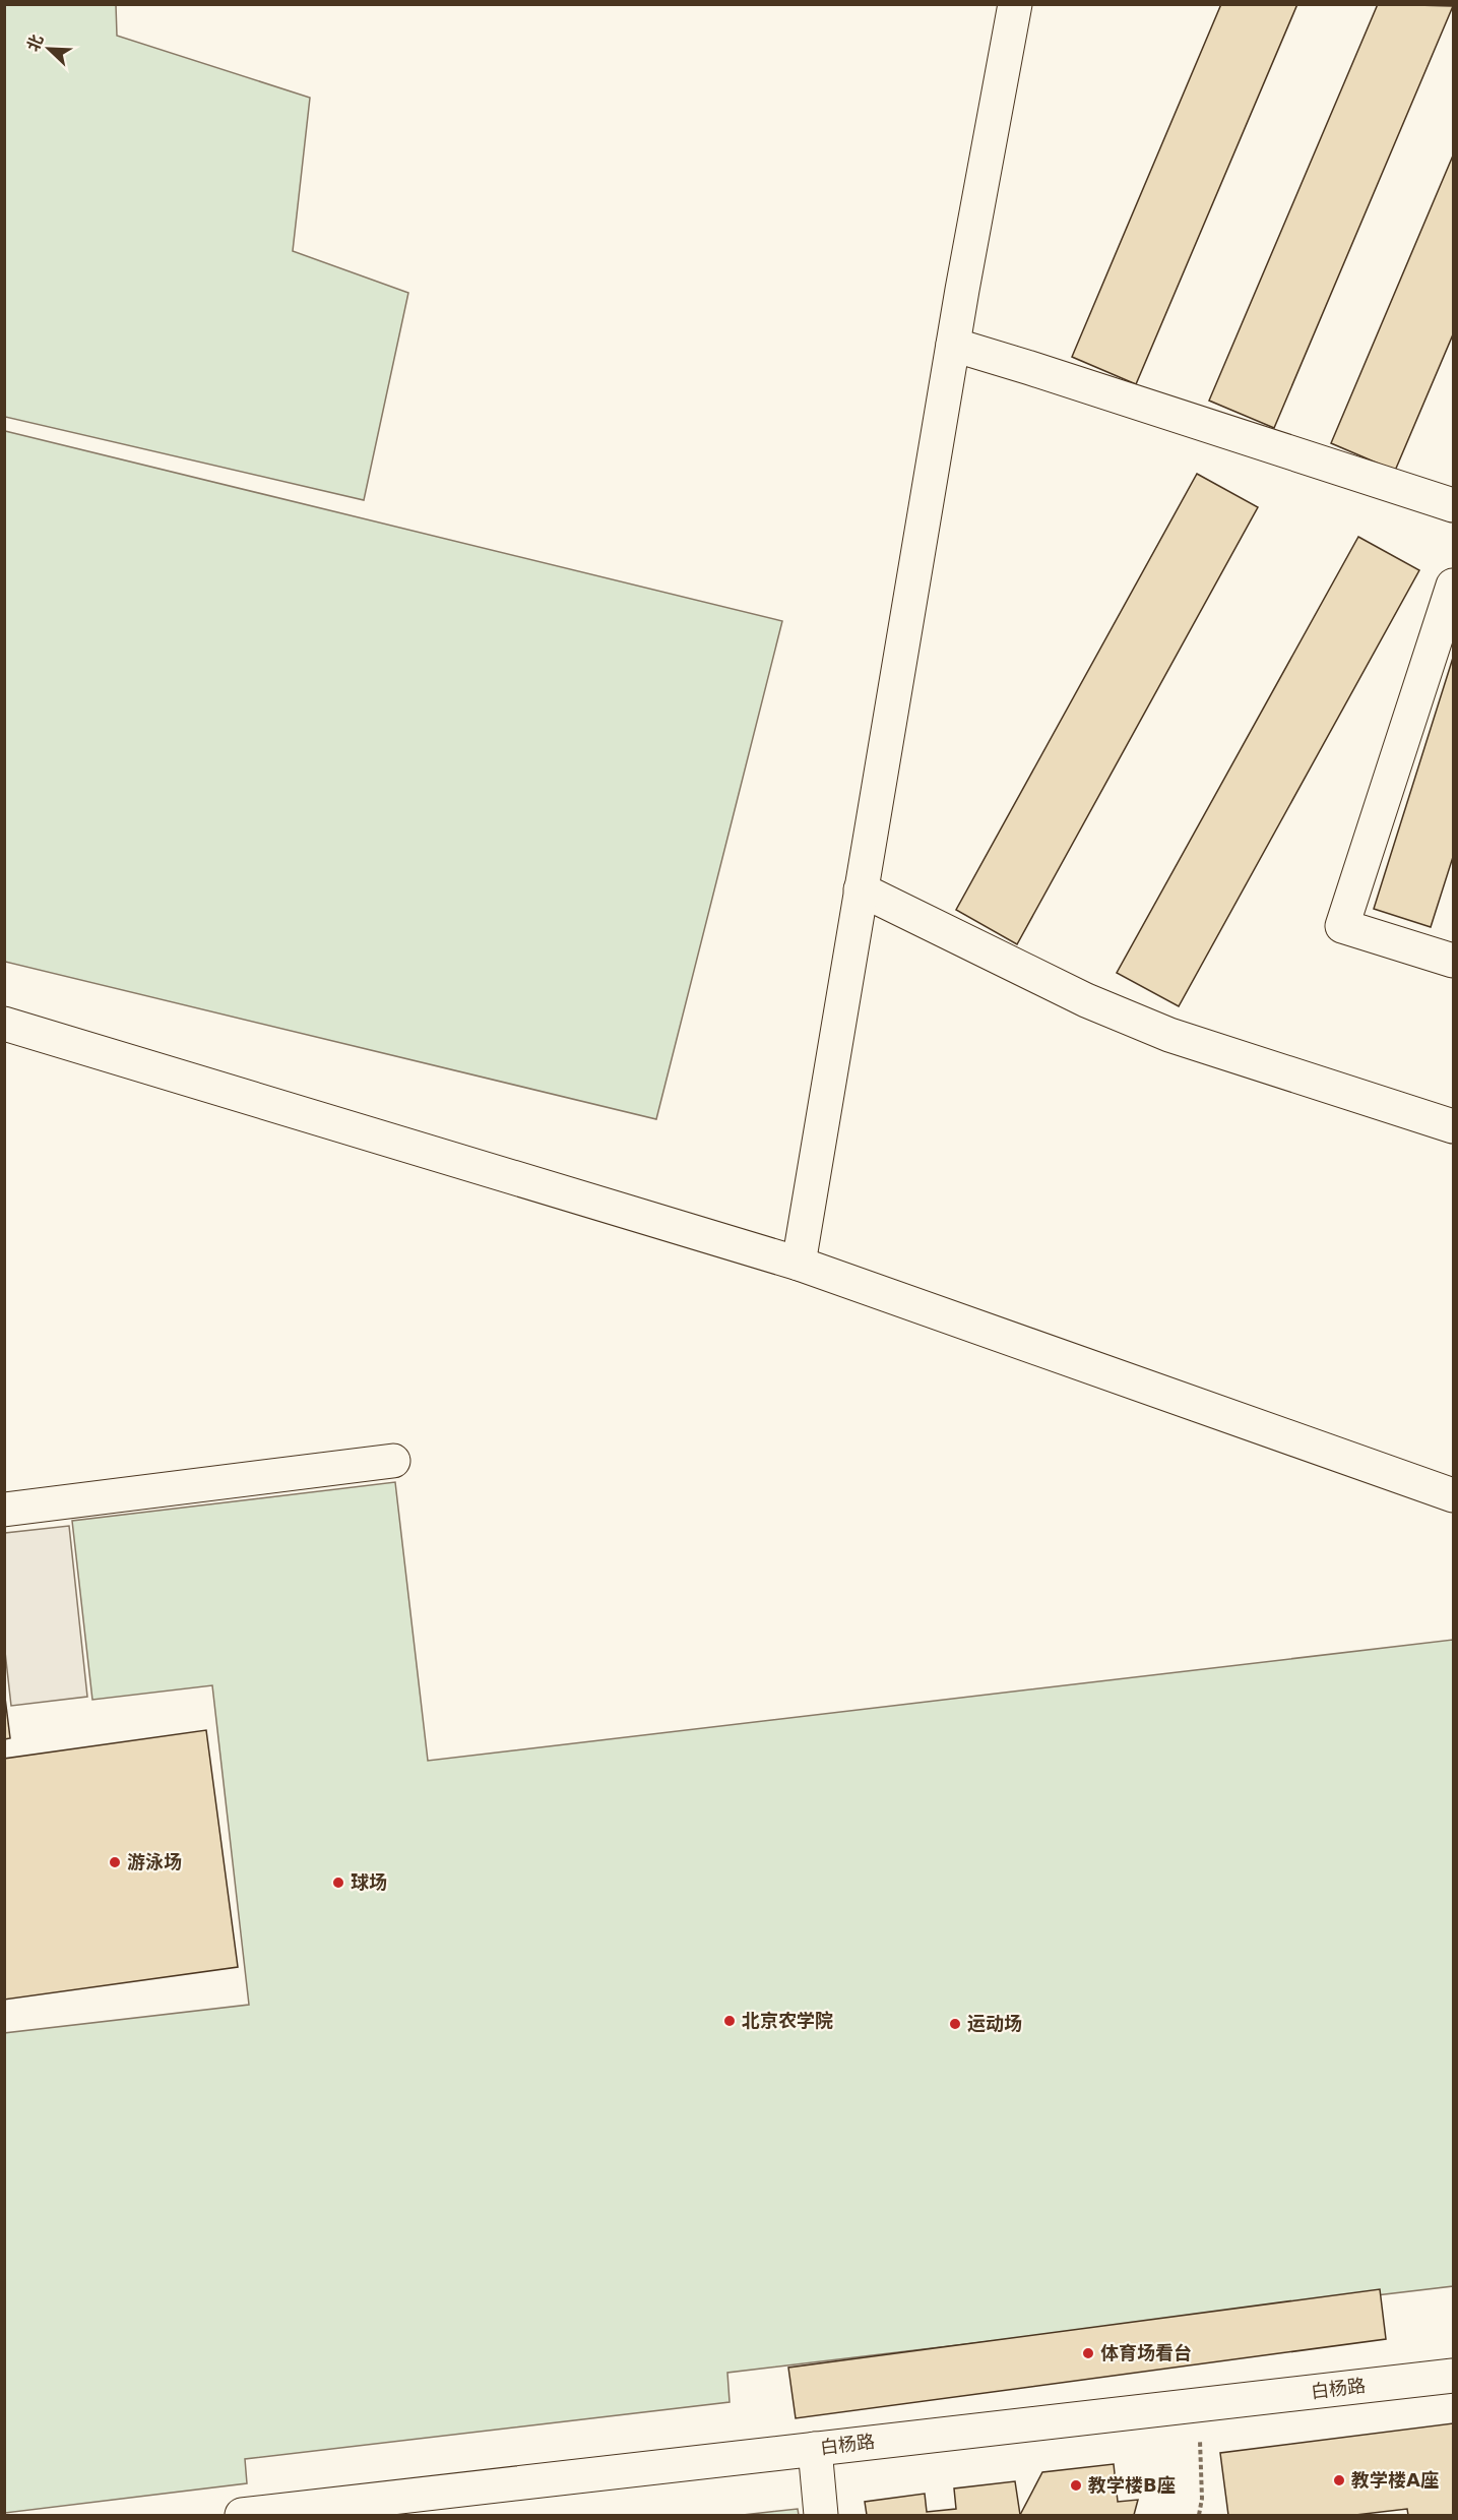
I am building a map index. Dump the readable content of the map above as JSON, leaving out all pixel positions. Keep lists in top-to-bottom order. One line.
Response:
{"streets":{"lane":["白杨路"]},"places":["游泳场","球场","北京农学院","运动场","体育场看台","教学楼A座","教学楼B座"],"north":"top left"}
